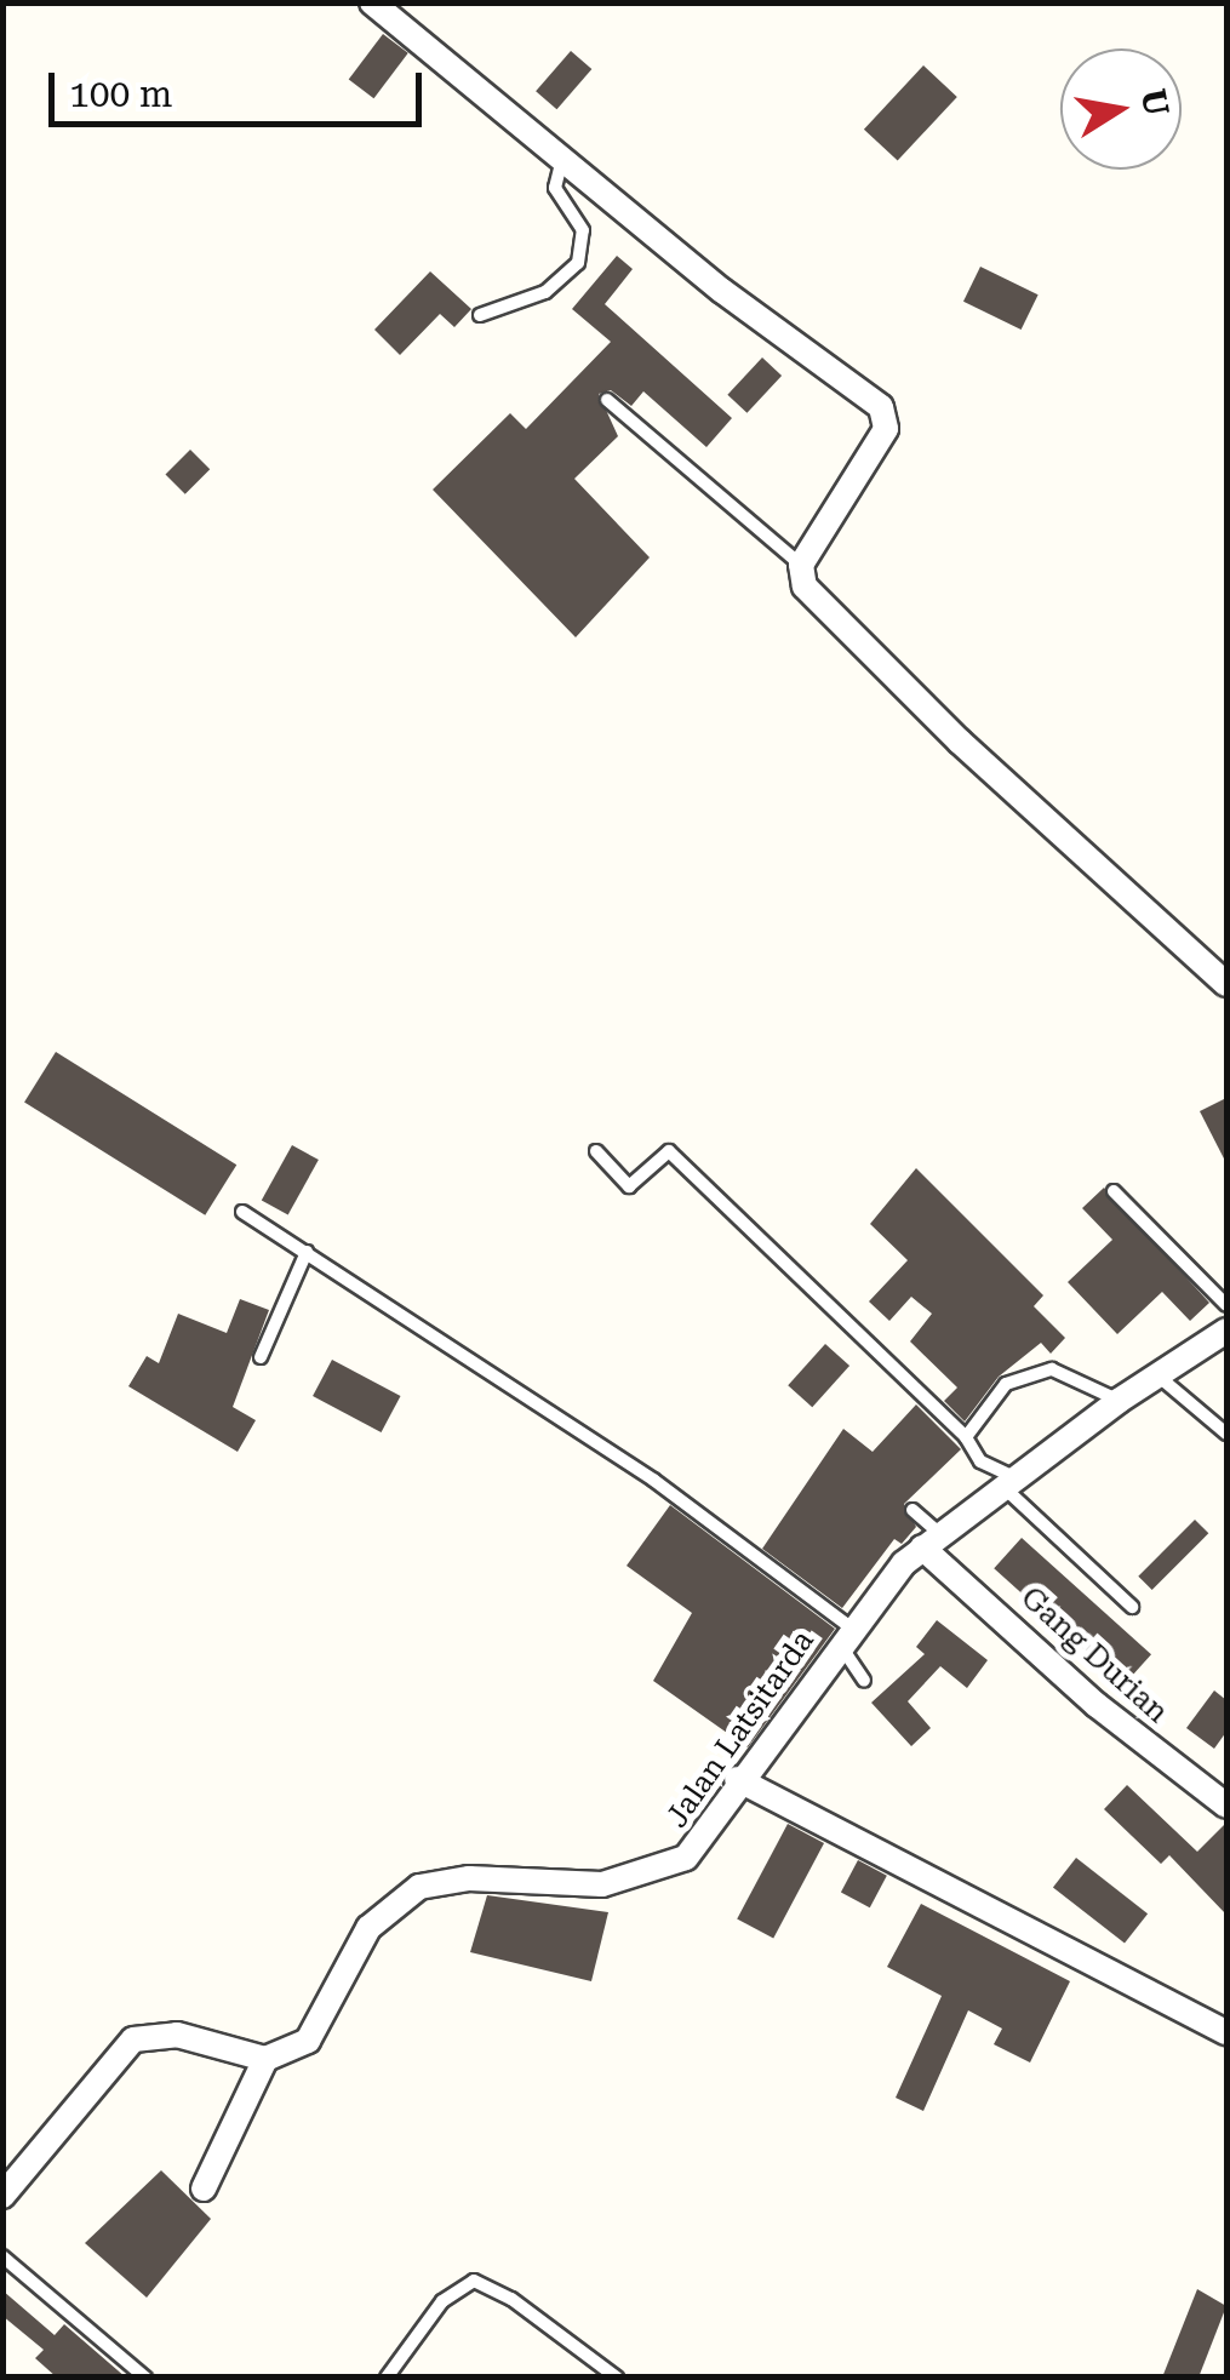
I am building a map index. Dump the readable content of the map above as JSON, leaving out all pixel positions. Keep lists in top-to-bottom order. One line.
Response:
{"streets":{"street":["Gang Durian","Jalan Latsitarda"]},"crossings":[["Gang Durian","Jalan Latsitarda"]],"scale_bar":"100 m","north":"right"}
